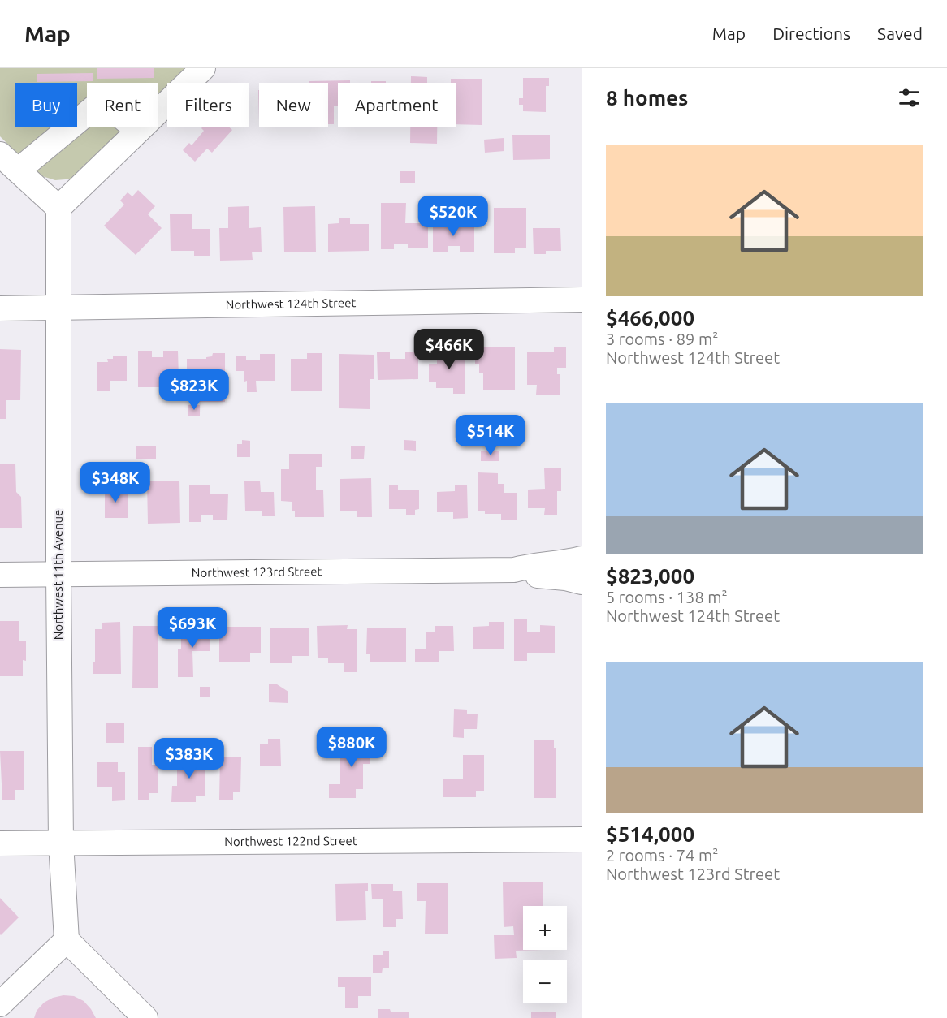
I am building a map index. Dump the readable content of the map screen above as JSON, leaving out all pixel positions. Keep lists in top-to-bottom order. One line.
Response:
{"streets":{"street":["Northwest 124th Street","Northwest 123rd Street","Northwest 11th Avenue","Northwest 122nd Street"]},"crossings":[["Northwest 124th Street","Northwest 11th Avenue"],["Northwest 123rd Street","Northwest 11th Avenue"],["Northwest 11th Avenue","Northwest 122nd Street"]],"page":{"header":"Map","nav":["Map","Directions","Saved"],"heading":"8 homes","chip":["Buy","Rent","Filters","New","Apartment"],"list":[{"name":"$466,000","note":"3 rooms · 89 m² · Northwest 124th Street"},{"name":"$823,000","note":"5 rooms · 138 m² · Northwest 124th Street"},{"name":"$514,000","note":"2 rooms · 74 m² · Northwest 123rd Street"}],"price":["$520K","$466K","$823K","$514K","$348K","$693K","$880K","$383K"],"map_buttons":["+","−"]}}
